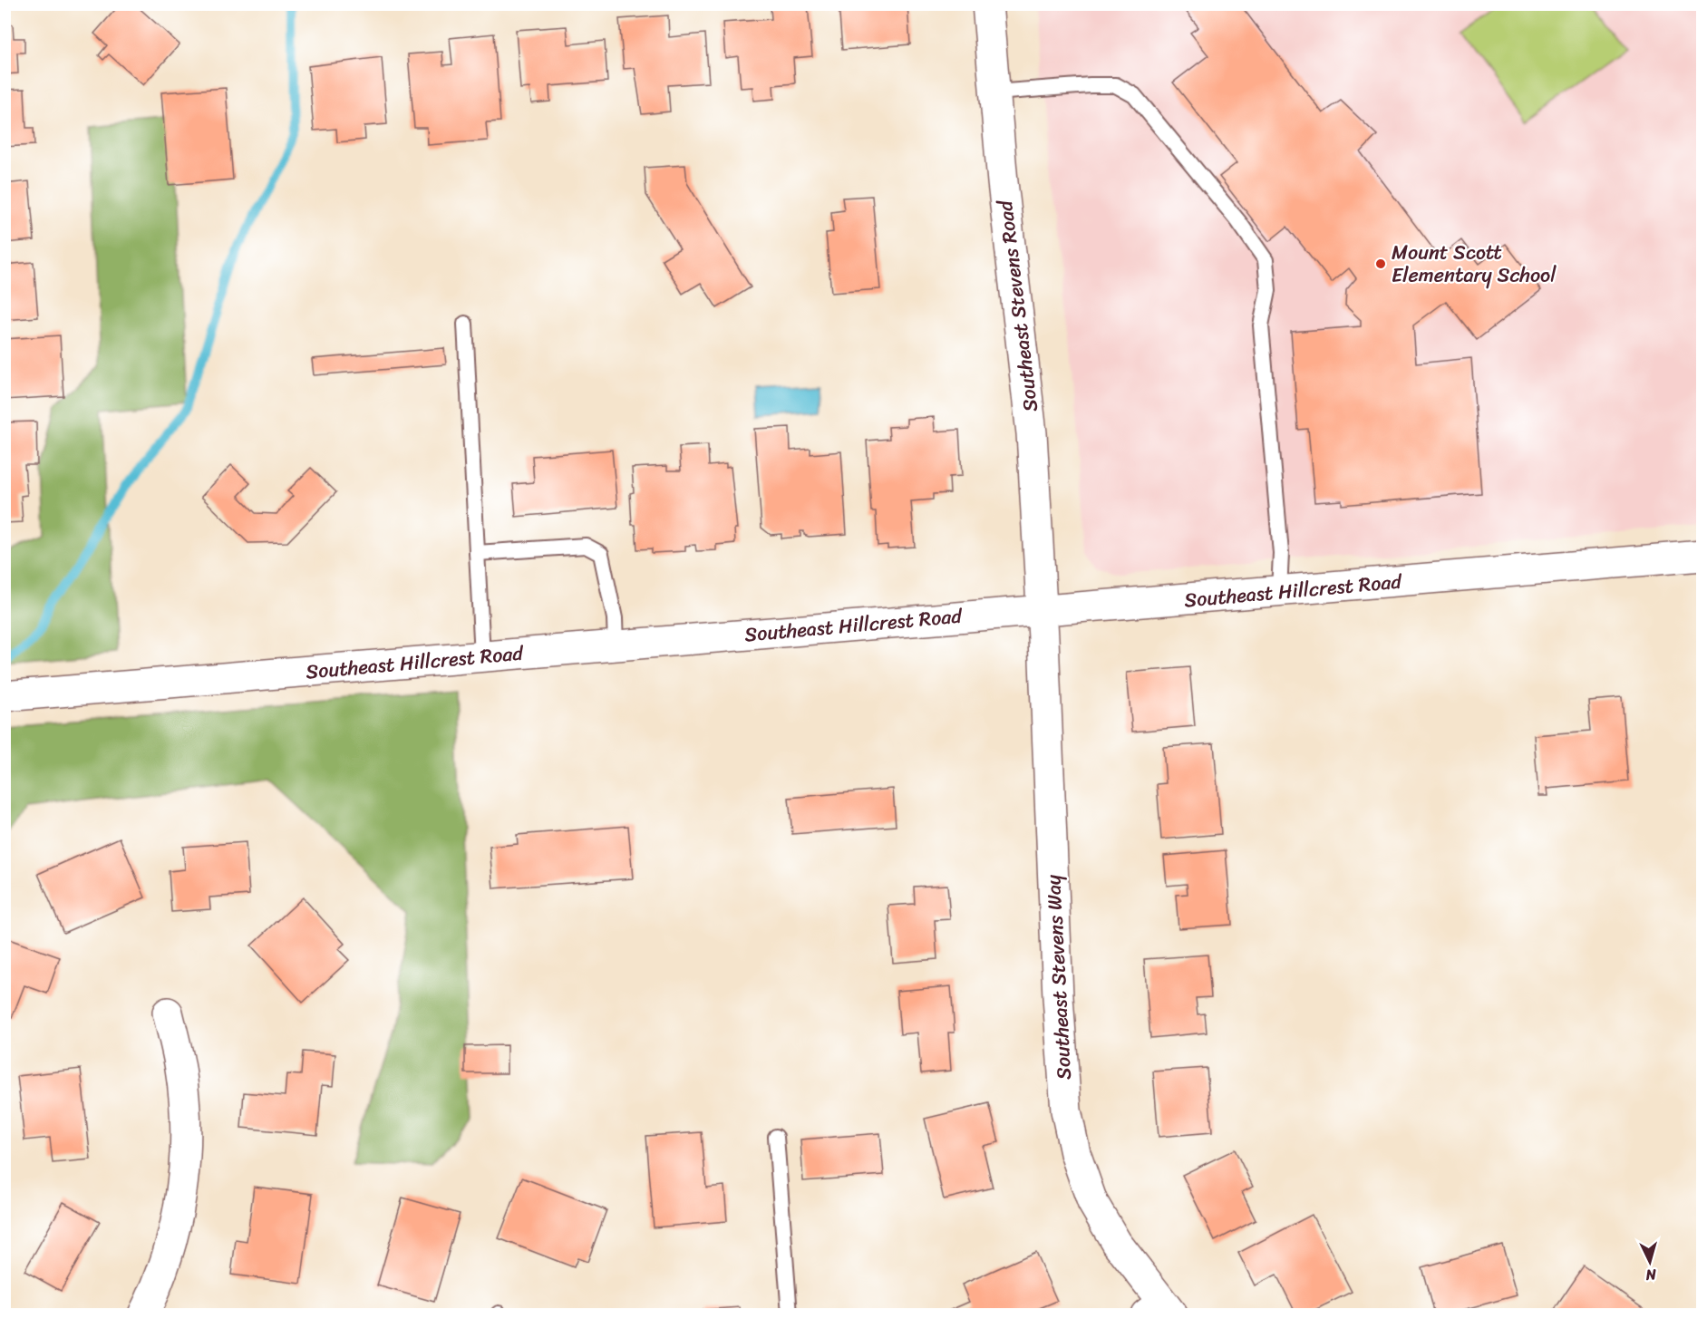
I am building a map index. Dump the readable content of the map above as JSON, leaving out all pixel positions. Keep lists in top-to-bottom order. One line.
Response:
{"streets":{"street":["Southeast Stevens Road","Southeast Hillcrest Road","Southeast Stevens Way"]},"crossings":[["Southeast Stevens Road","Southeast Hillcrest Road"],["Southeast Stevens Road","Southeast Stevens Way"],["Southeast Hillcrest Road","Southeast Stevens Way"]],"places":["Mount Scott Elementary School"],"north":"bottom"}
